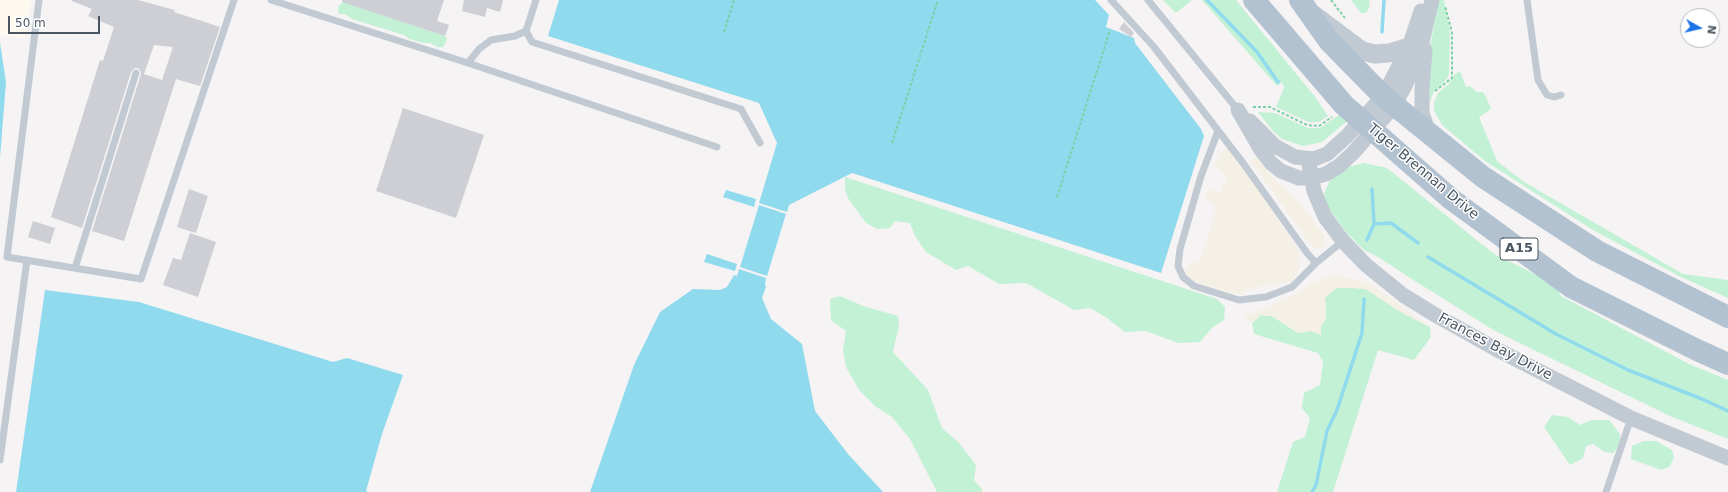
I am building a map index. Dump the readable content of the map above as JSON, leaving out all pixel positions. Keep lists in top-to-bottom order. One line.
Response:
{"streets":{"main road":["Tiger Brennan Drive","A15"],"street":["Frances Bay Drive"]},"scale_bar":"50 m","north":"right"}
